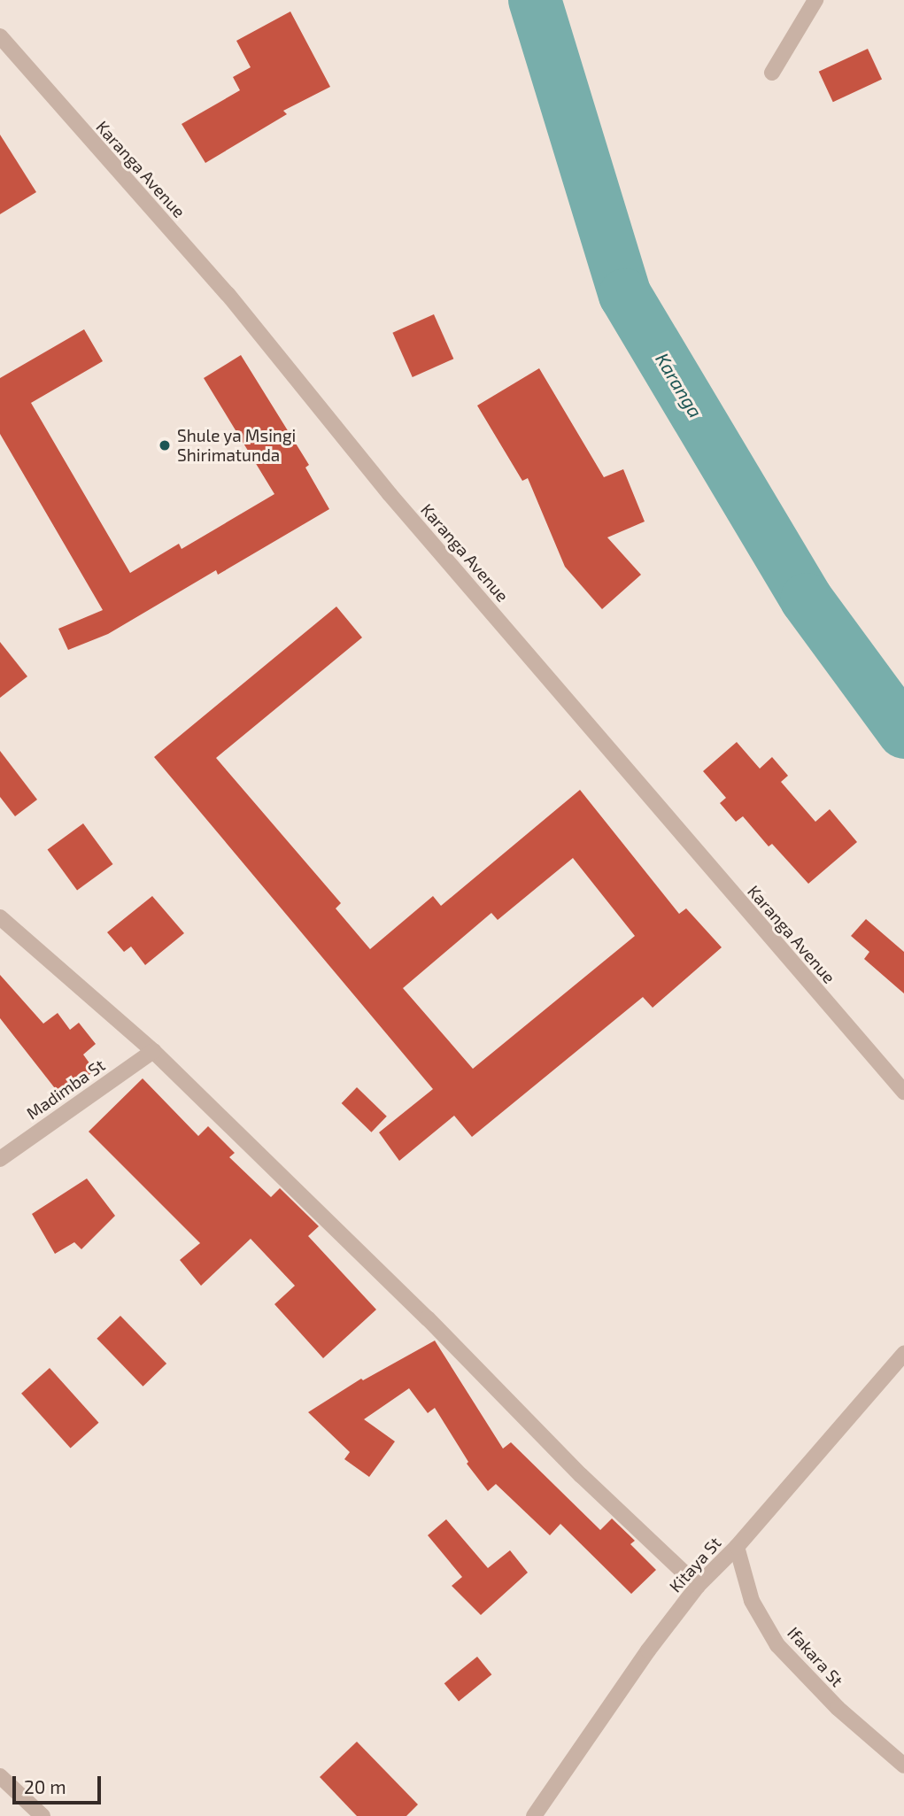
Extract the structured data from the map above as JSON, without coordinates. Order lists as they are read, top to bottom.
{
  "streets": {
    "street": [
      "Karanga Avenue",
      "Madimba St",
      "Kitaya St",
      "Ifakara St"
    ]
  },
  "crossings": [
    ["Kitaya St", "Ifakara St"]
  ],
  "water": ["Karanga"],
  "places": ["Shule ya Msingi Shirimatunda"],
  "scale_bar": "20 m"
}
